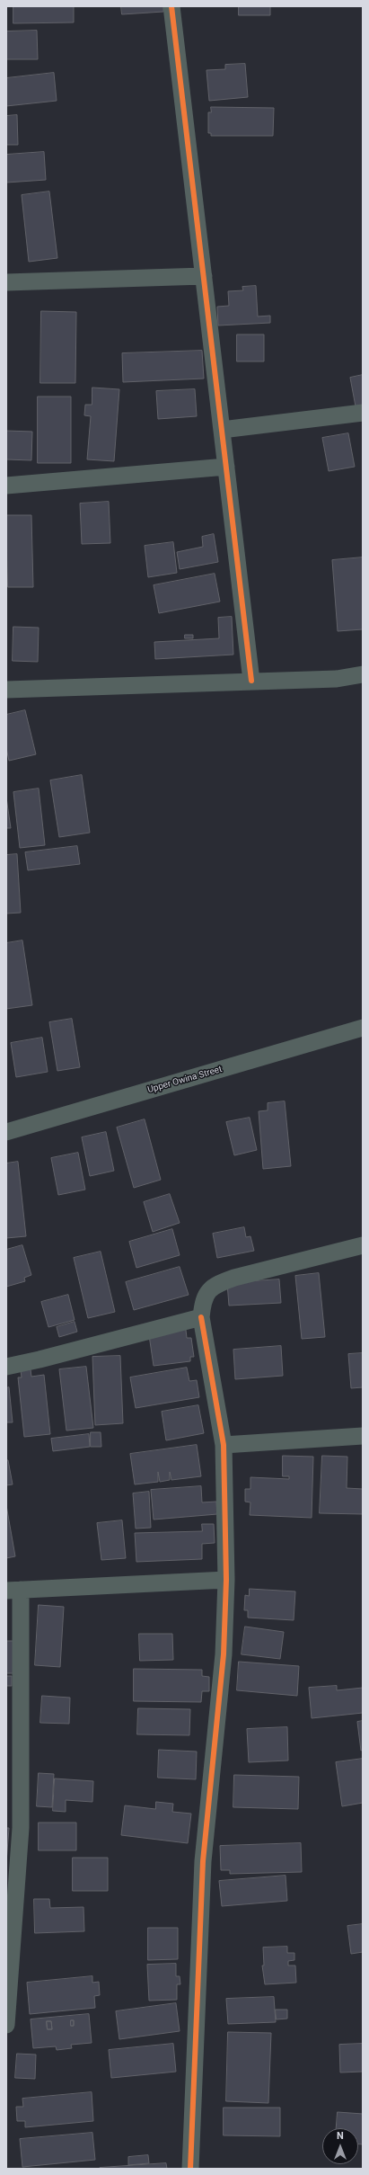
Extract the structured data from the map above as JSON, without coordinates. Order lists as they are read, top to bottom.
{
  "streets": {
    "street": ["Upper Owina Street"]
  },
  "north": "top"
}
